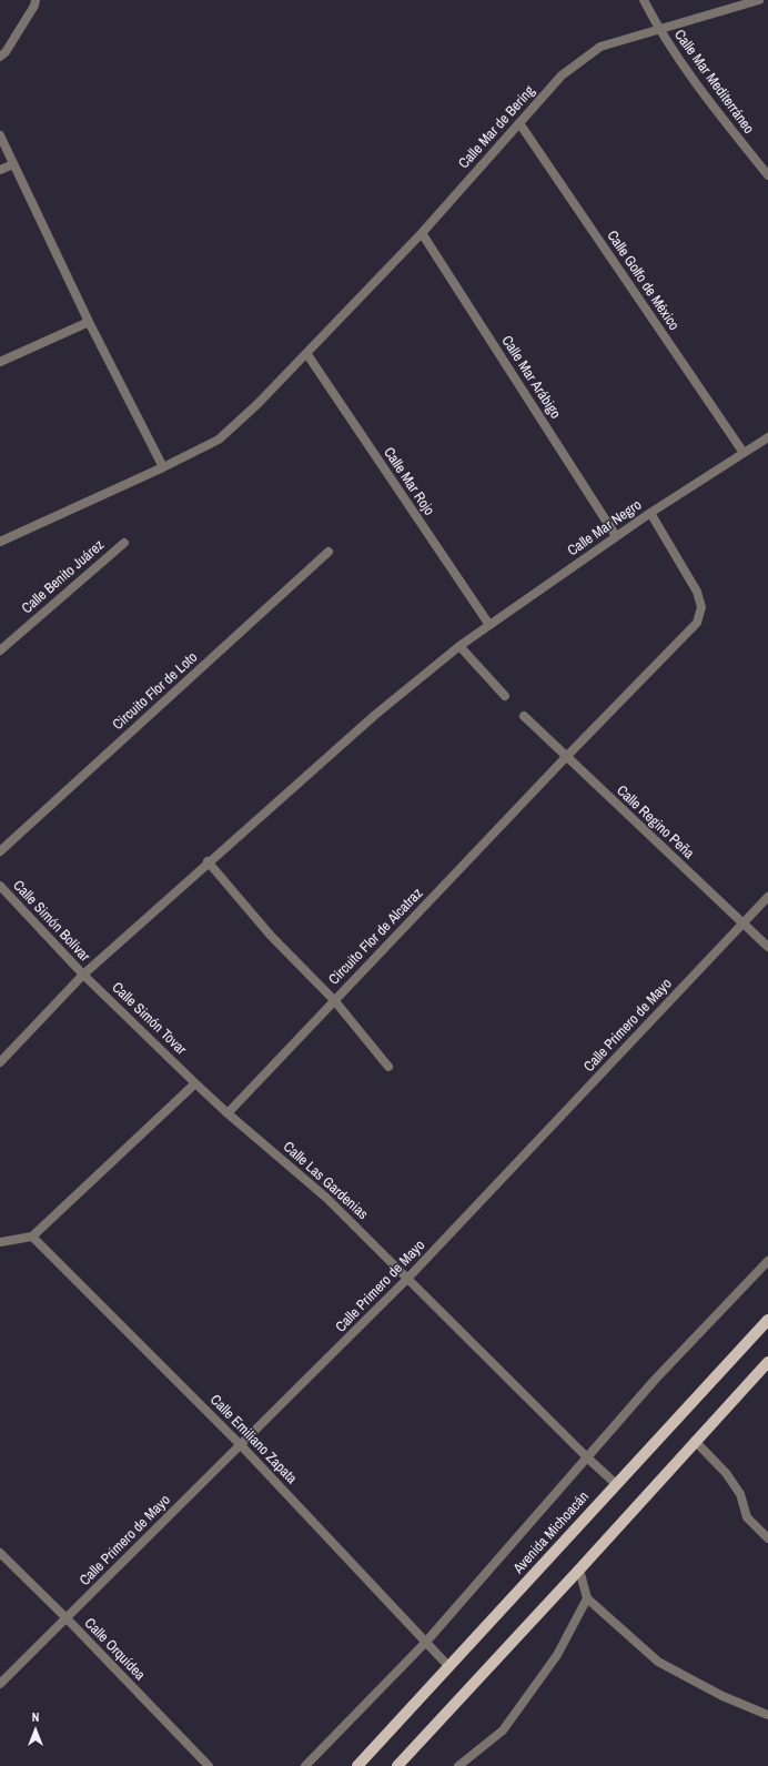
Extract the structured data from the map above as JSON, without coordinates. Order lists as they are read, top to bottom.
{
  "streets": {
    "main road": ["Avenida Michoacán"],
    "street": [
      "Calle Mar Mediterráneo",
      "Calle Mar de Bering",
      "Calle Golfo de México",
      "Calle Mar Arábigo",
      "Calle Mar Rojo",
      "Calle Mar Negro",
      "Calle Benito Juárez",
      "Circuito Flor de Loto",
      "Calle Regino Peña",
      "Calle Simón Bolívar",
      "Circuito Flor de Alcatraz",
      "Calle Simón Tovar",
      "Calle Primero de Mayo",
      "Calle Las Gardenias",
      "Calle Emiliano Zapata",
      "Calle Orquídea"
    ]
  },
  "crossings": [
    ["Calle Mar Mediterráneo", "Calle Mar de Bering"],
    ["Calle Mar de Bering", "Calle Golfo de México"],
    ["Calle Mar de Bering", "Calle Mar Arábigo"],
    ["Calle Mar de Bering", "Calle Mar Rojo"],
    ["Calle Golfo de México", "Calle Mar Negro"],
    ["Calle Mar Arábigo", "Calle Mar Negro"],
    ["Calle Mar Rojo", "Calle Mar Negro"],
    ["Calle Mar Negro", "Circuito Flor de Alcatraz"],
    ["Calle Regino Peña", "Circuito Flor de Alcatraz"],
    ["Calle Regino Peña", "Calle Primero de Mayo"],
    ["Calle Simón Bolívar", "Calle Simón Tovar"],
    ["Calle Simón Tovar", "Calle Las Gardenias"],
    ["Calle Primero de Mayo", "Calle Las Gardenias"],
    ["Calle Primero de Mayo", "Calle Emiliano Zapata"],
    ["Calle Primero de Mayo", "Calle Orquídea"],
    ["Calle Las Gardenias", "Avenida Michoacán"],
    ["Calle Emiliano Zapata", "Avenida Michoacán"]
  ],
  "north": "top"
}
